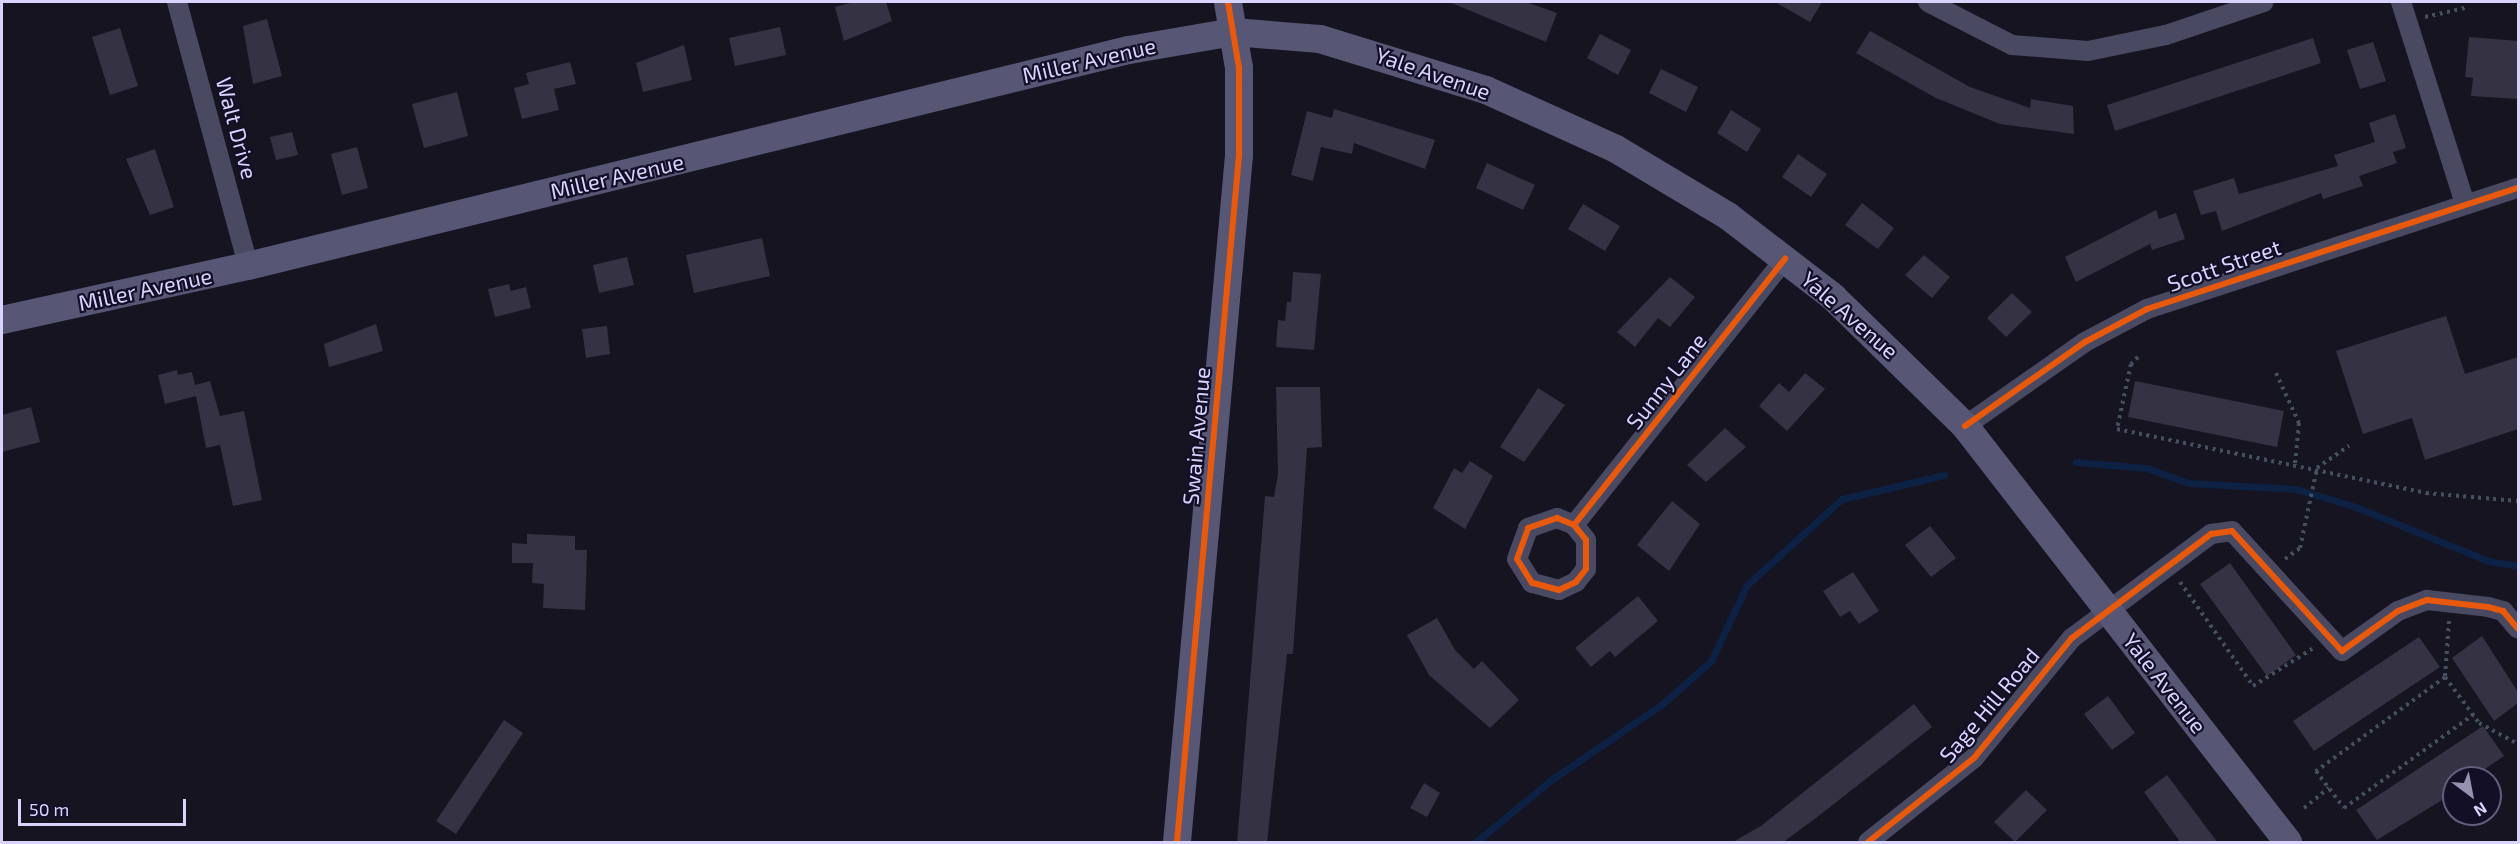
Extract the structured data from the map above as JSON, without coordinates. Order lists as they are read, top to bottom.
{
  "streets": {
    "main road": ["Miller Avenue", "Yale Avenue", "Swain Avenue"],
    "street": [
      "Walt Drive",
      "Scott Street",
      "Sunny Lane",
      "Sage Hill Road"
    ]
  },
  "crossings": [
    ["Miller Avenue", "Yale Avenue"],
    ["Miller Avenue", "Walt Drive"],
    ["Miller Avenue", "Swain Avenue"],
    ["Yale Avenue", "Scott Street"],
    ["Yale Avenue", "Sunny Lane"],
    ["Yale Avenue", "Swain Avenue"],
    ["Yale Avenue", "Sage Hill Road"]
  ],
  "scale_bar": "50 m",
  "north": "bottom right"
}
